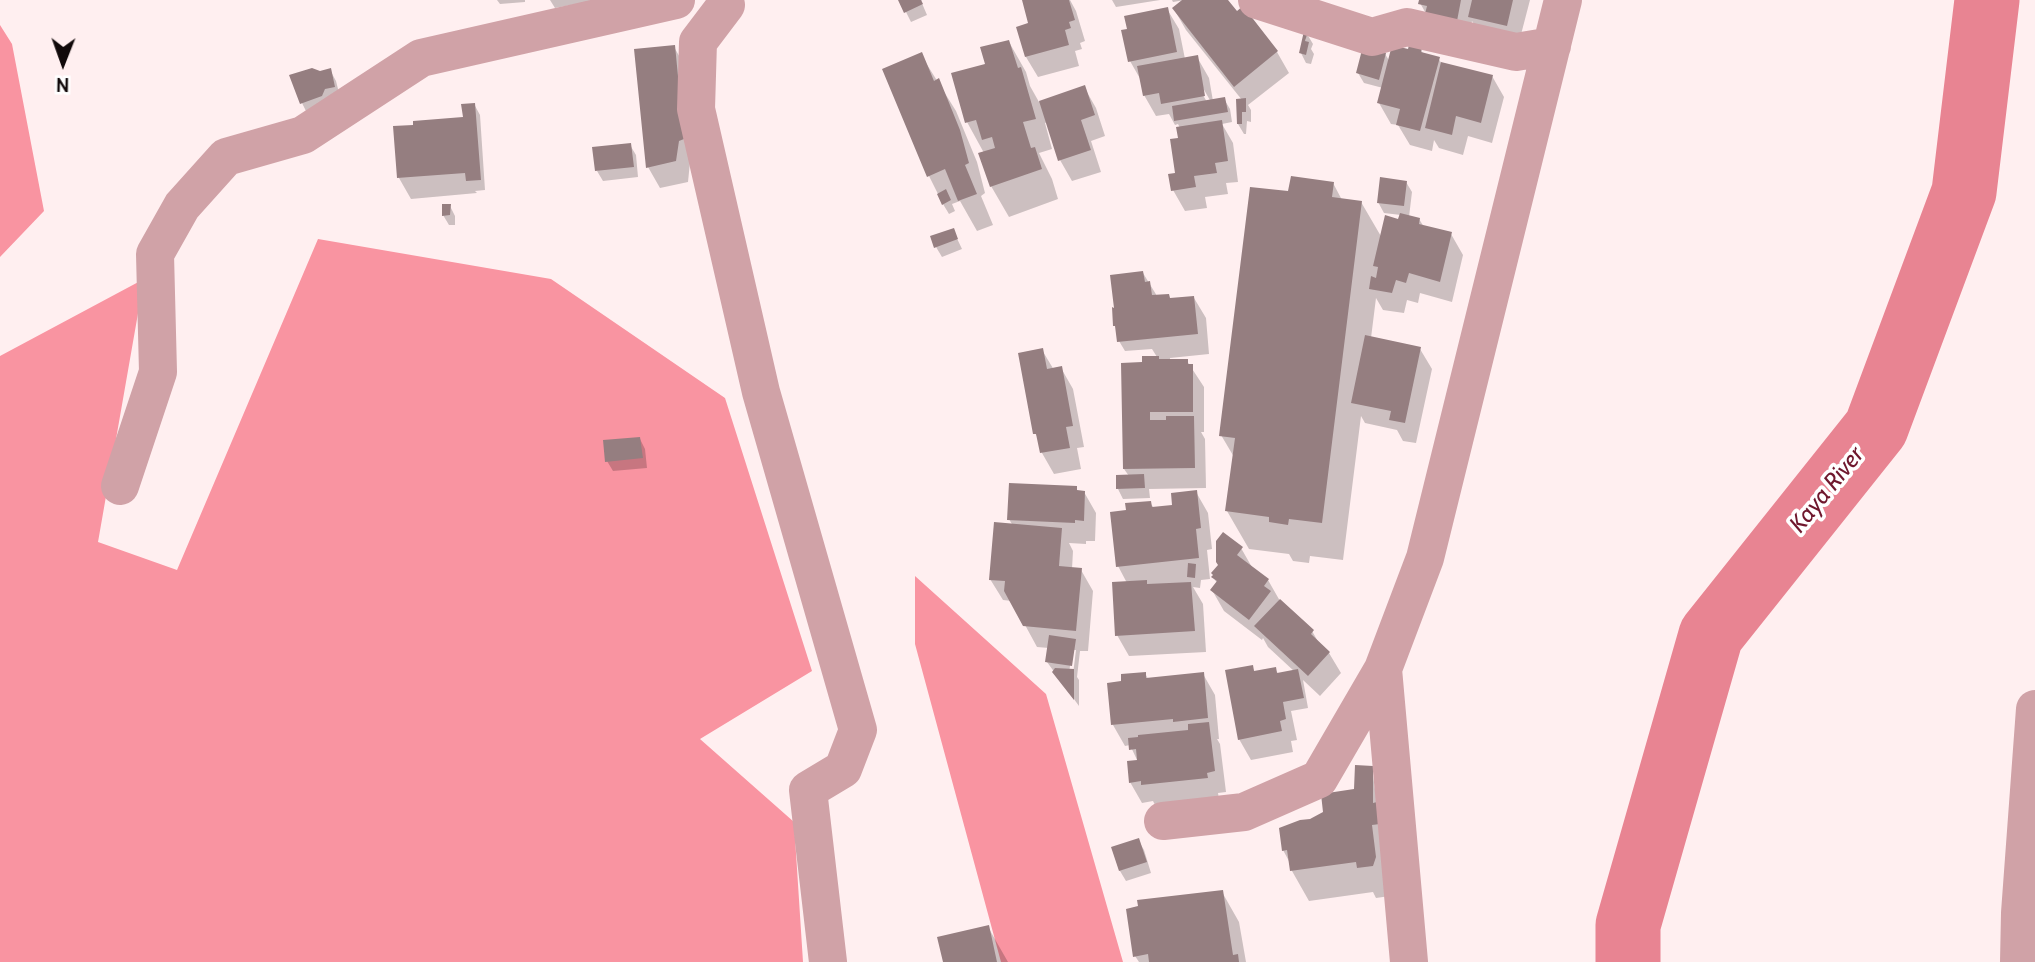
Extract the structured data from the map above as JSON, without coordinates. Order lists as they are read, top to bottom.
{
  "water": ["Kaya River"],
  "north": "bottom"
}
